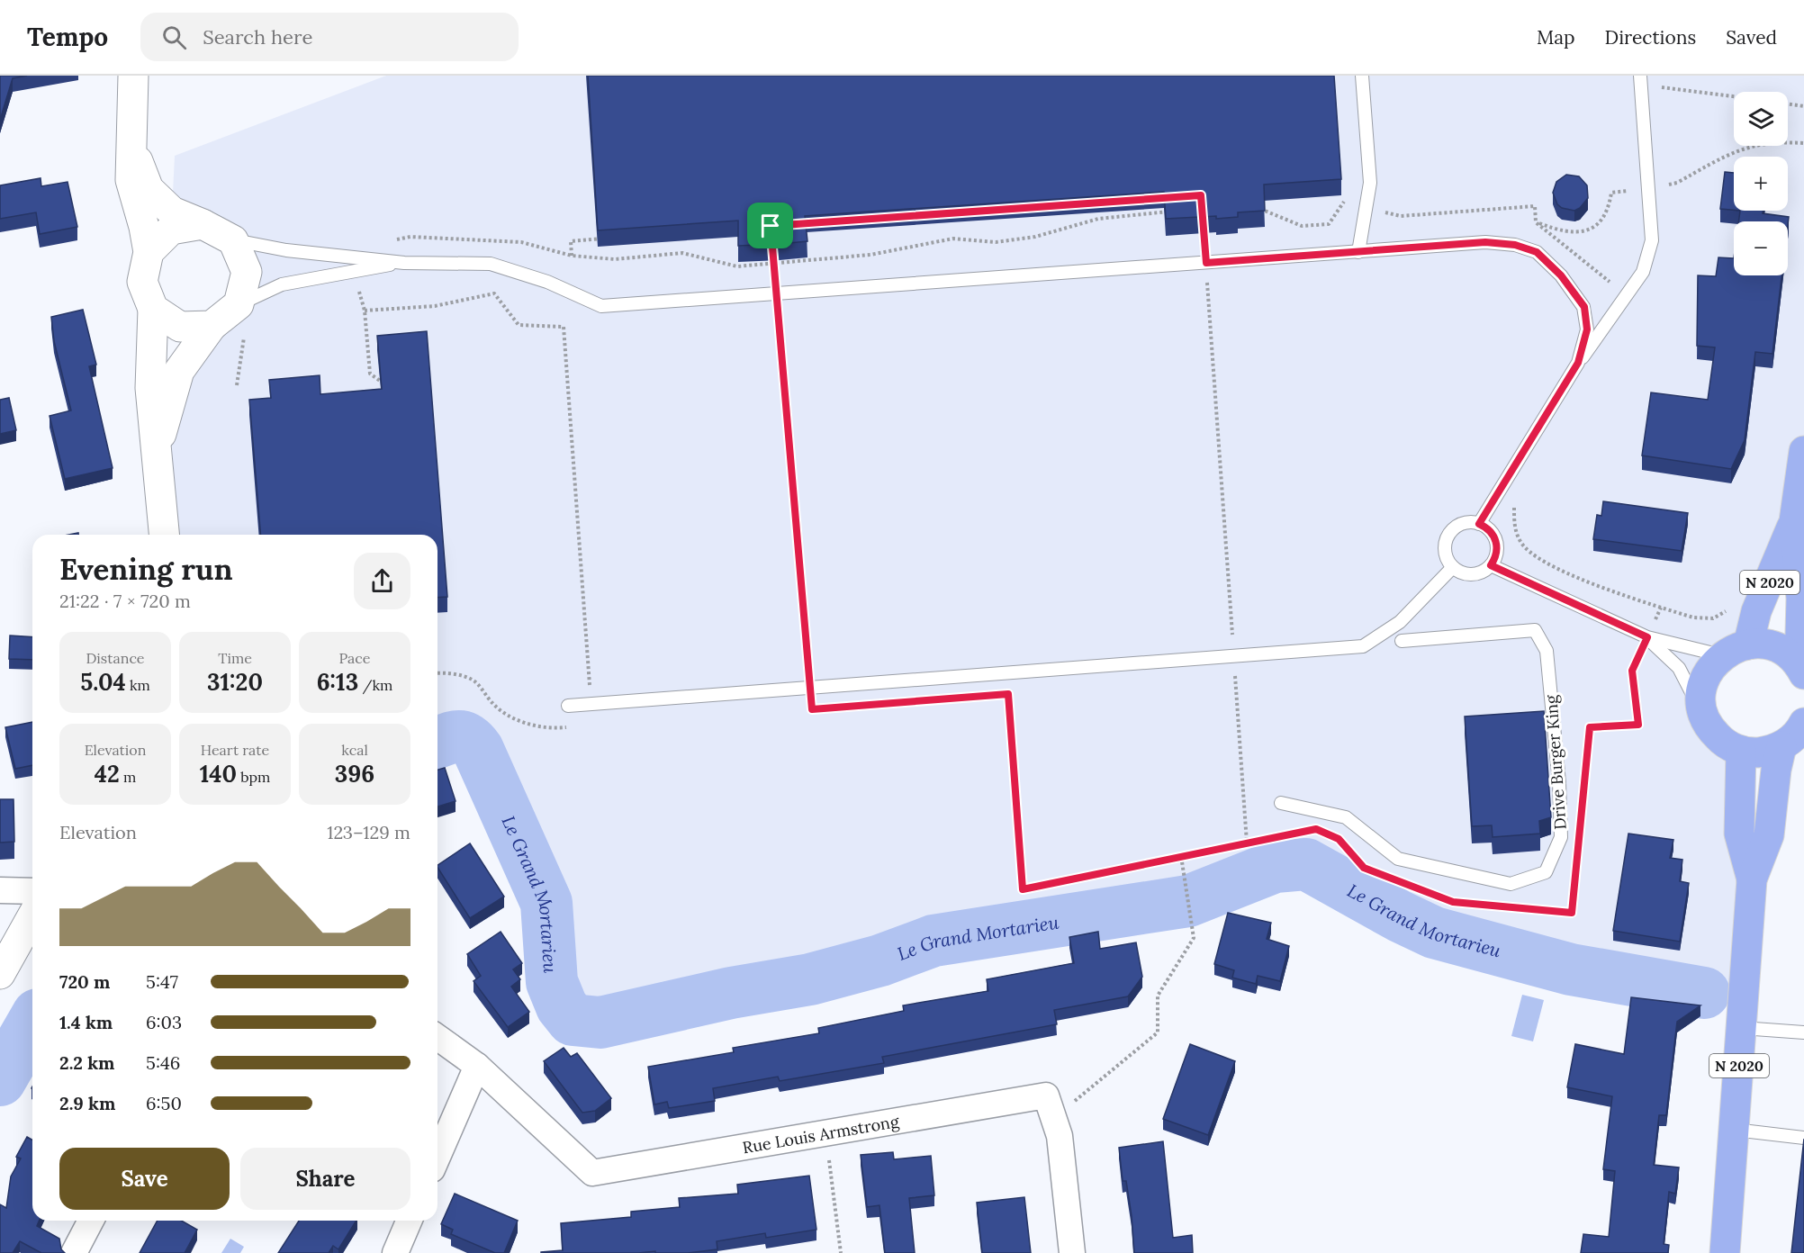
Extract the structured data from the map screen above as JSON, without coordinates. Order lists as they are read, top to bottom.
{
  "streets": {
    "main road": ["N 2020"],
    "street": ["Rue Louis Armstrong"],
    "lane": ["Drive Burger King"]
  },
  "water": ["Le Grand Mortarieu"],
  "page": {
    "header": "Tempo",
    "search": "Search here",
    "nav": ["Map", "Directions", "Saved"],
    "map_buttons": ["+", "−"],
    "heading": ["Evening run", "21:22 · 7 × 720 m"],
    "stats": [
      ["Distance", "5.04 km"],
      ["Time", "31:20"],
      ["Pace", "6:13 /km"],
      ["Elevation", "42 m"],
      ["Heart rate", "140 bpm"],
      ["kcal", "396"]
    ],
    "chart": ["Elevation", "123–129 m"],
    "list": [
      {
        "name": "720 m",
        "note": "5:47"
      },
      {
        "name": "1.4 km",
        "note": "6:03"
      },
      {
        "name": "2.2 km",
        "note": "5:46"
      },
      {
        "name": "2.9 km",
        "note": "6:50"
      }
    ],
    "buttons": ["Save", "Share"]
  }
}
